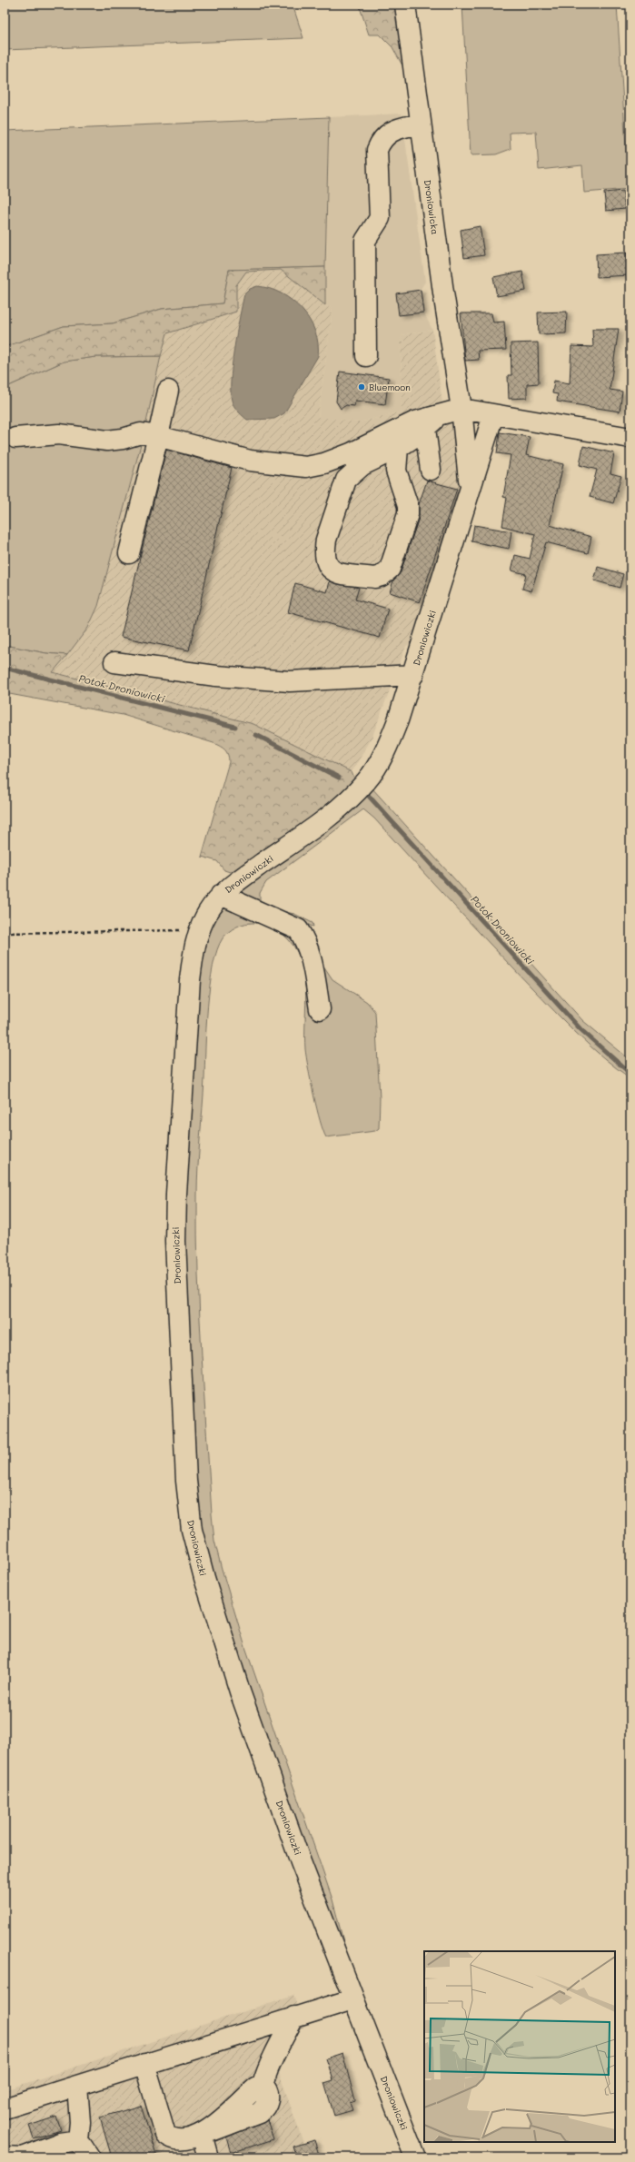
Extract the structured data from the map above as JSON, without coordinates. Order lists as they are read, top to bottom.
{
  "streets": {
    "street": ["Droniowicka", "Droniowiczki"]
  },
  "crossings": [
    ["Droniowicka", "Droniowiczki"]
  ],
  "water": ["Potok Droniowicki"],
  "places": ["Bluemoon"]
}
